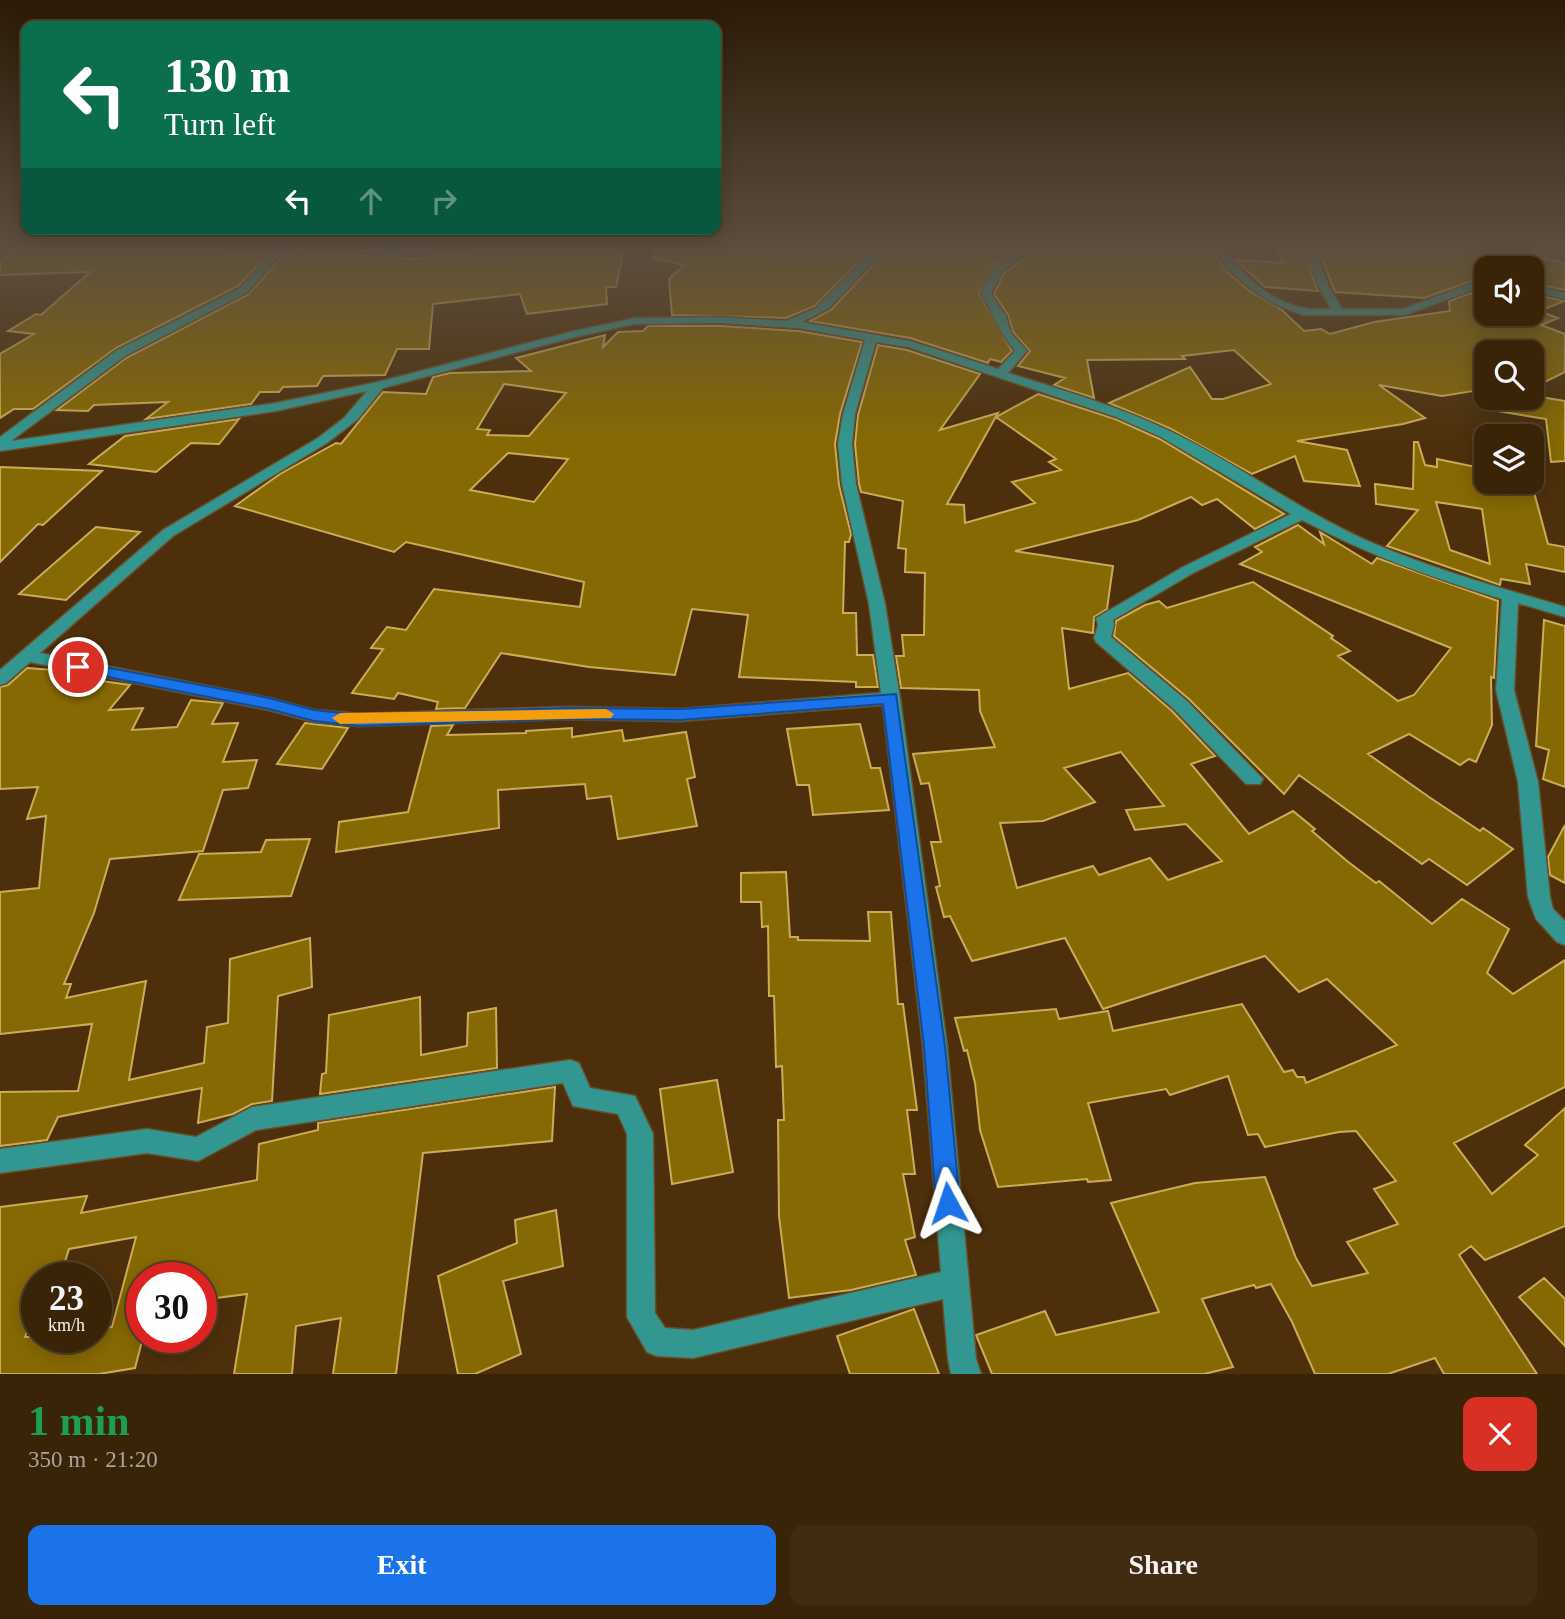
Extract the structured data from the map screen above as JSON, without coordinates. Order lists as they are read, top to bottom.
{
  "page": {
    "turn": ["130 m", "Turn left"],
    "speed": "23 km/h",
    "limit": "30",
    "heading": ["1 min", "350 m · 21:20"],
    "buttons": ["Exit", "Share"]
  }
}
